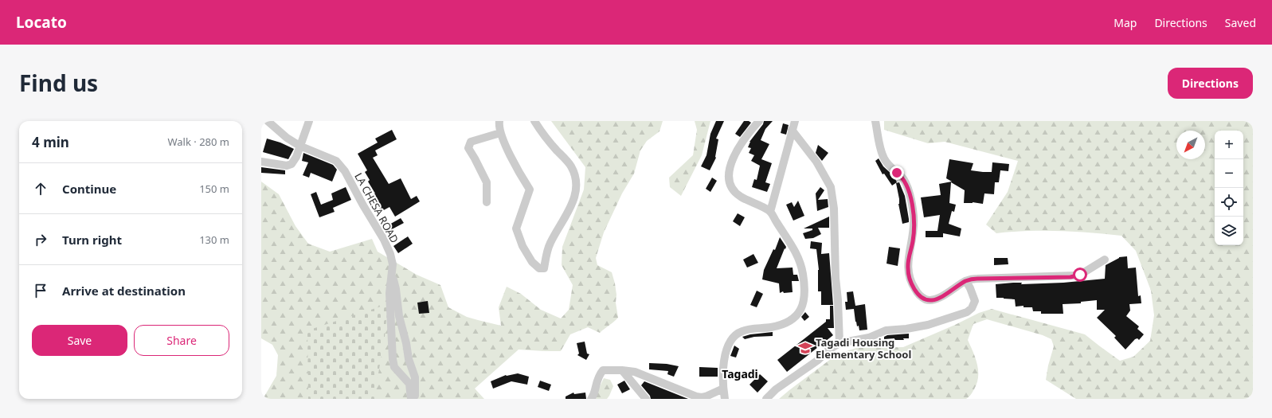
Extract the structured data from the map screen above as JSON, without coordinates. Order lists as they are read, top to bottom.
{
  "streets": {
    "street": ["LA CHESA ROAD"]
  },
  "districts": ["Tagadi"],
  "places": {
    "school or university": ["Tagadi Housing Elementary School"]
  },
  "north": "bottom left",
  "page": {
    "header": "Locato",
    "nav": ["Map", "Directions", "Saved"],
    "title": "Find us",
    "buttons": [
      "Directions",
      ["Save", "Share"]
    ],
    "heading": ["4 min", "Walk · 280 m"],
    "map_buttons": ["+", "−"],
    "list": [
      ["Continue", "150 m"],
      ["Turn right", "130 m"],
      "Arrive at destination"
    ]
  }
}
